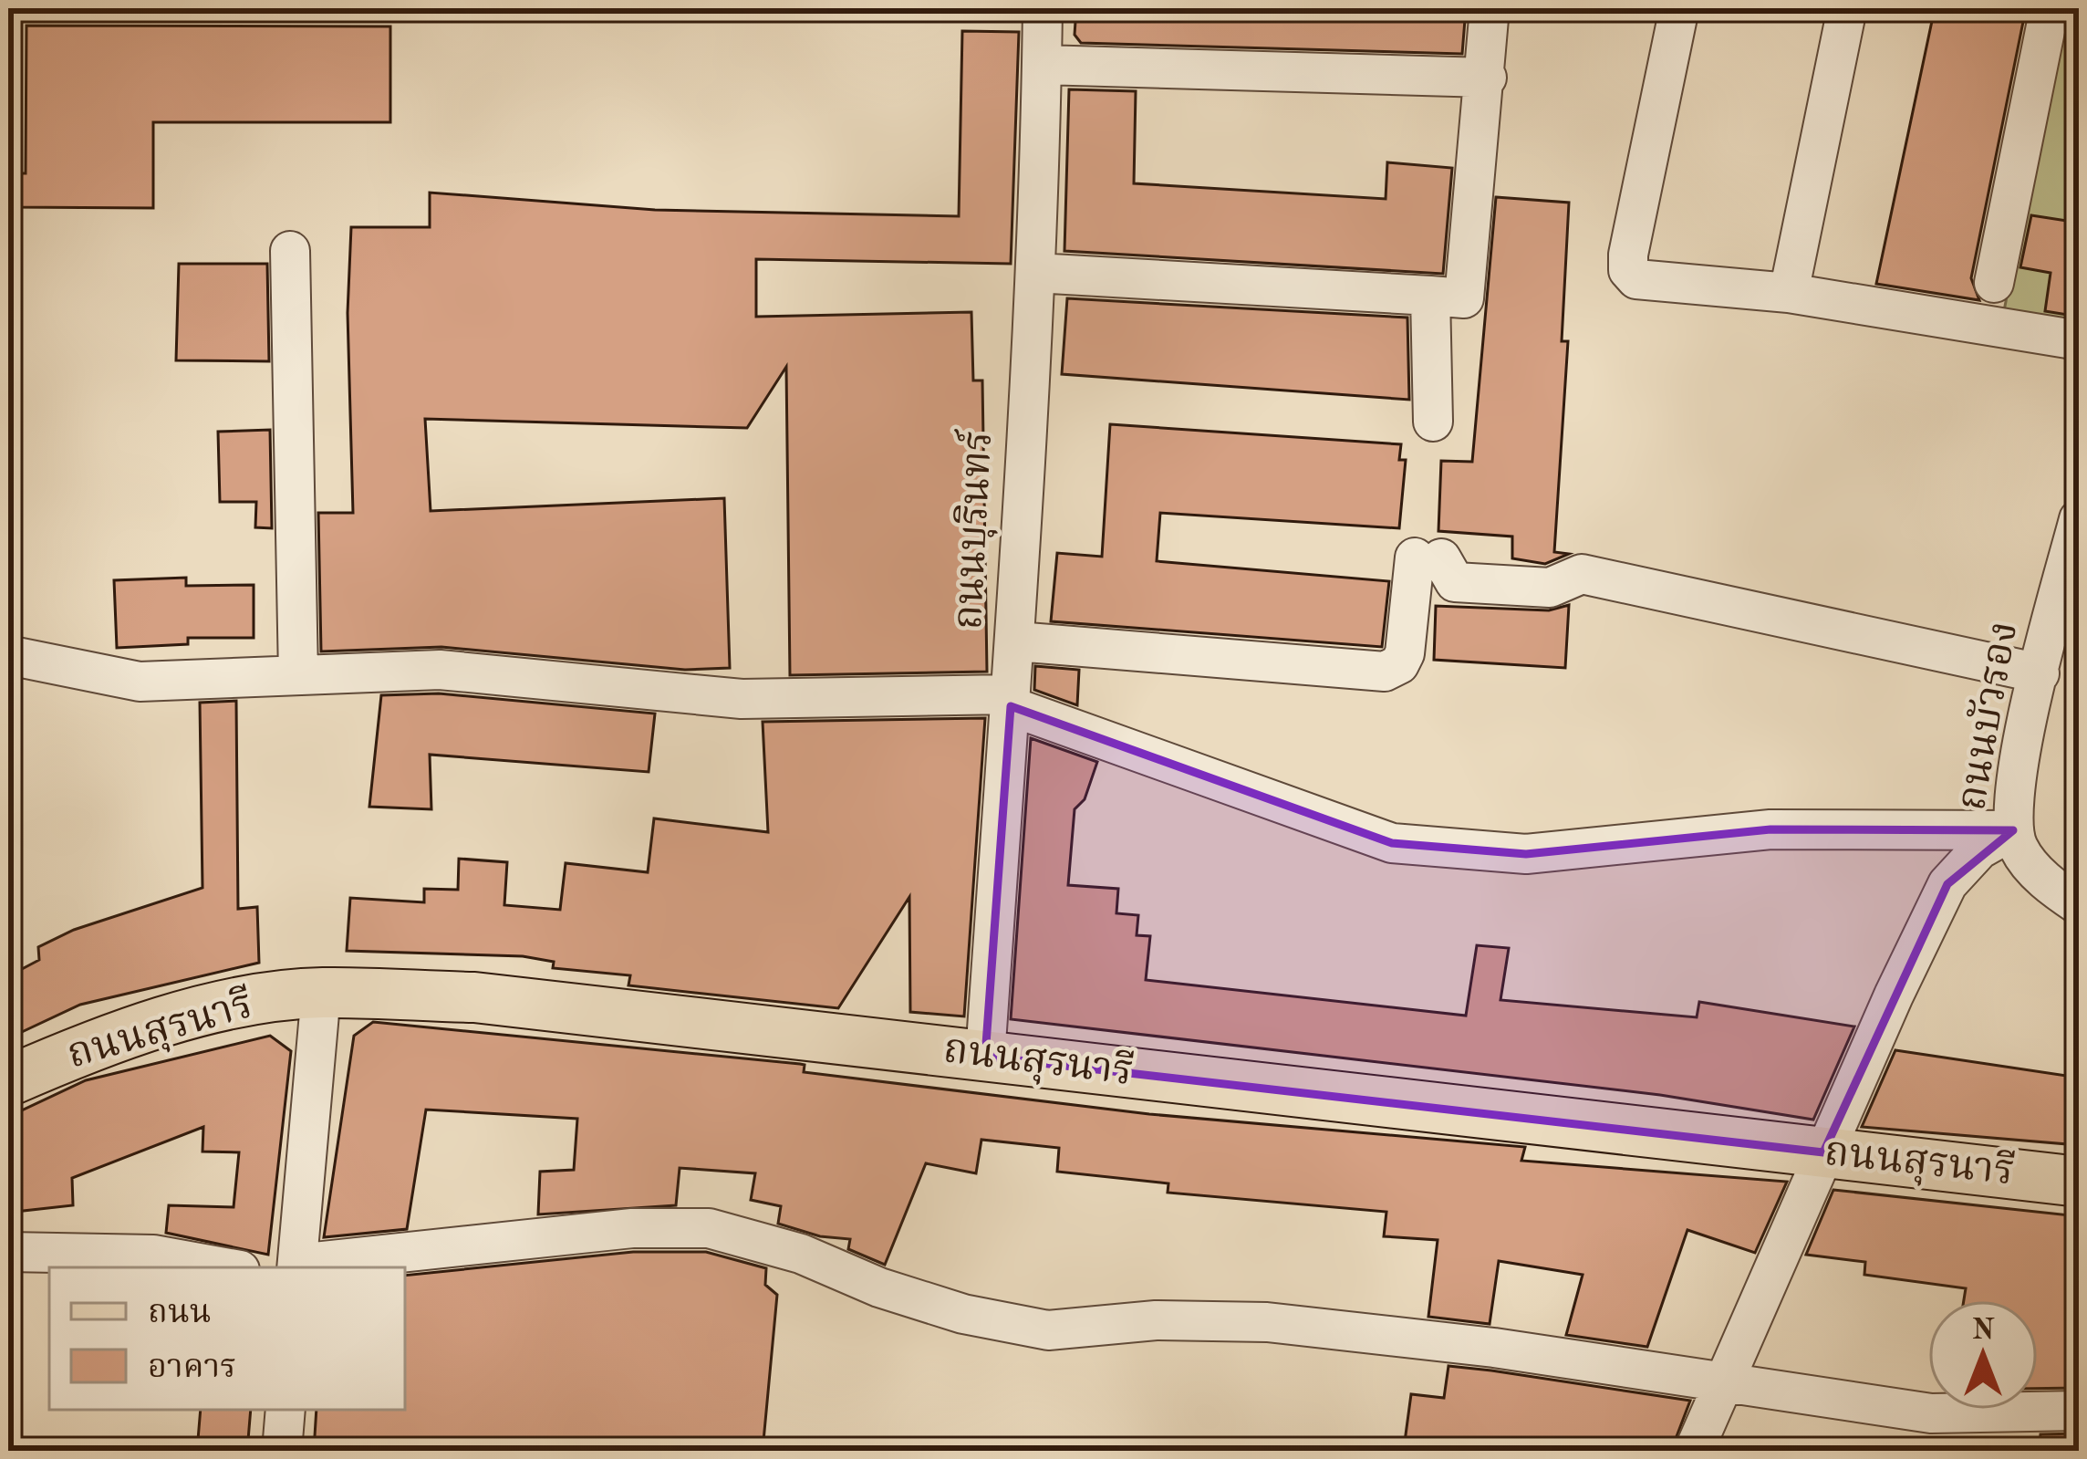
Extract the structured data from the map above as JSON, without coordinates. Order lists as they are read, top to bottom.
{
  "streets": {
    "main road": ["ถนนสุรนารี"],
    "street": ["ถนนบุรินทร์", "ถนนบัวรอง"]
  },
  "crossings": [
    ["ถนนบุรินทร์", "ถนนสุรนารี"]
  ],
  "legend": ["ถนน", "อาคาร"],
  "north": "top"
}
